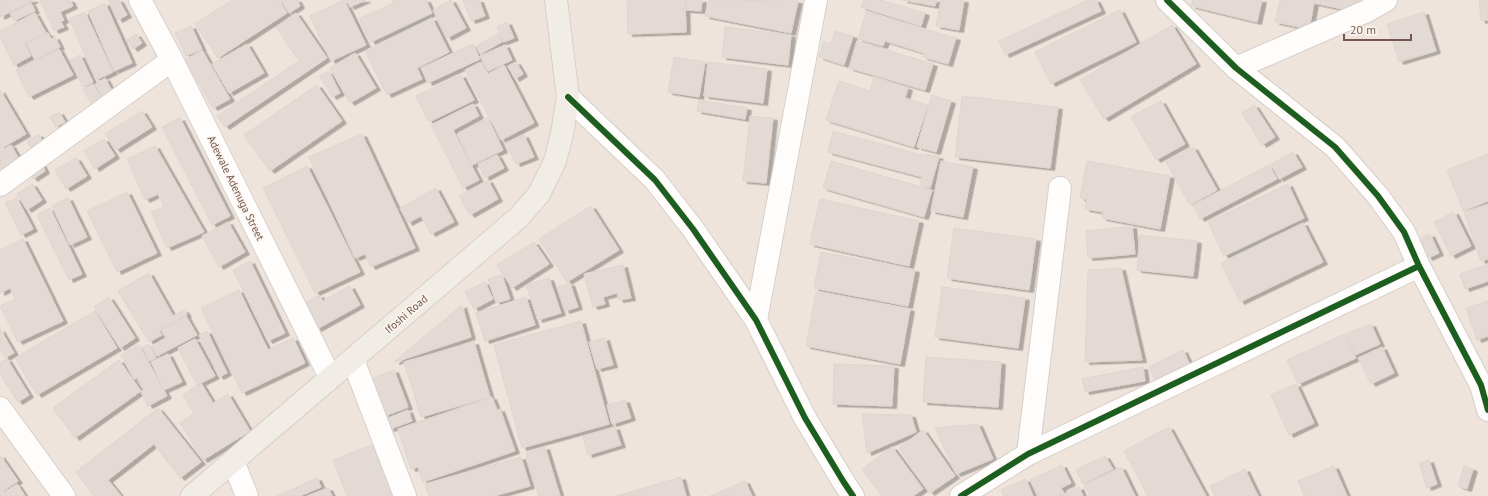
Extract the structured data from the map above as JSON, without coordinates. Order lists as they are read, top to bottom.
{
  "streets": {
    "main road": ["Ifoshi Road"],
    "street": ["Adewale Adenuga Street"]
  },
  "crossings": [
    ["Adewale Adenuga Street", "Ifoshi Road"]
  ],
  "scale_bar": "20 m"
}
